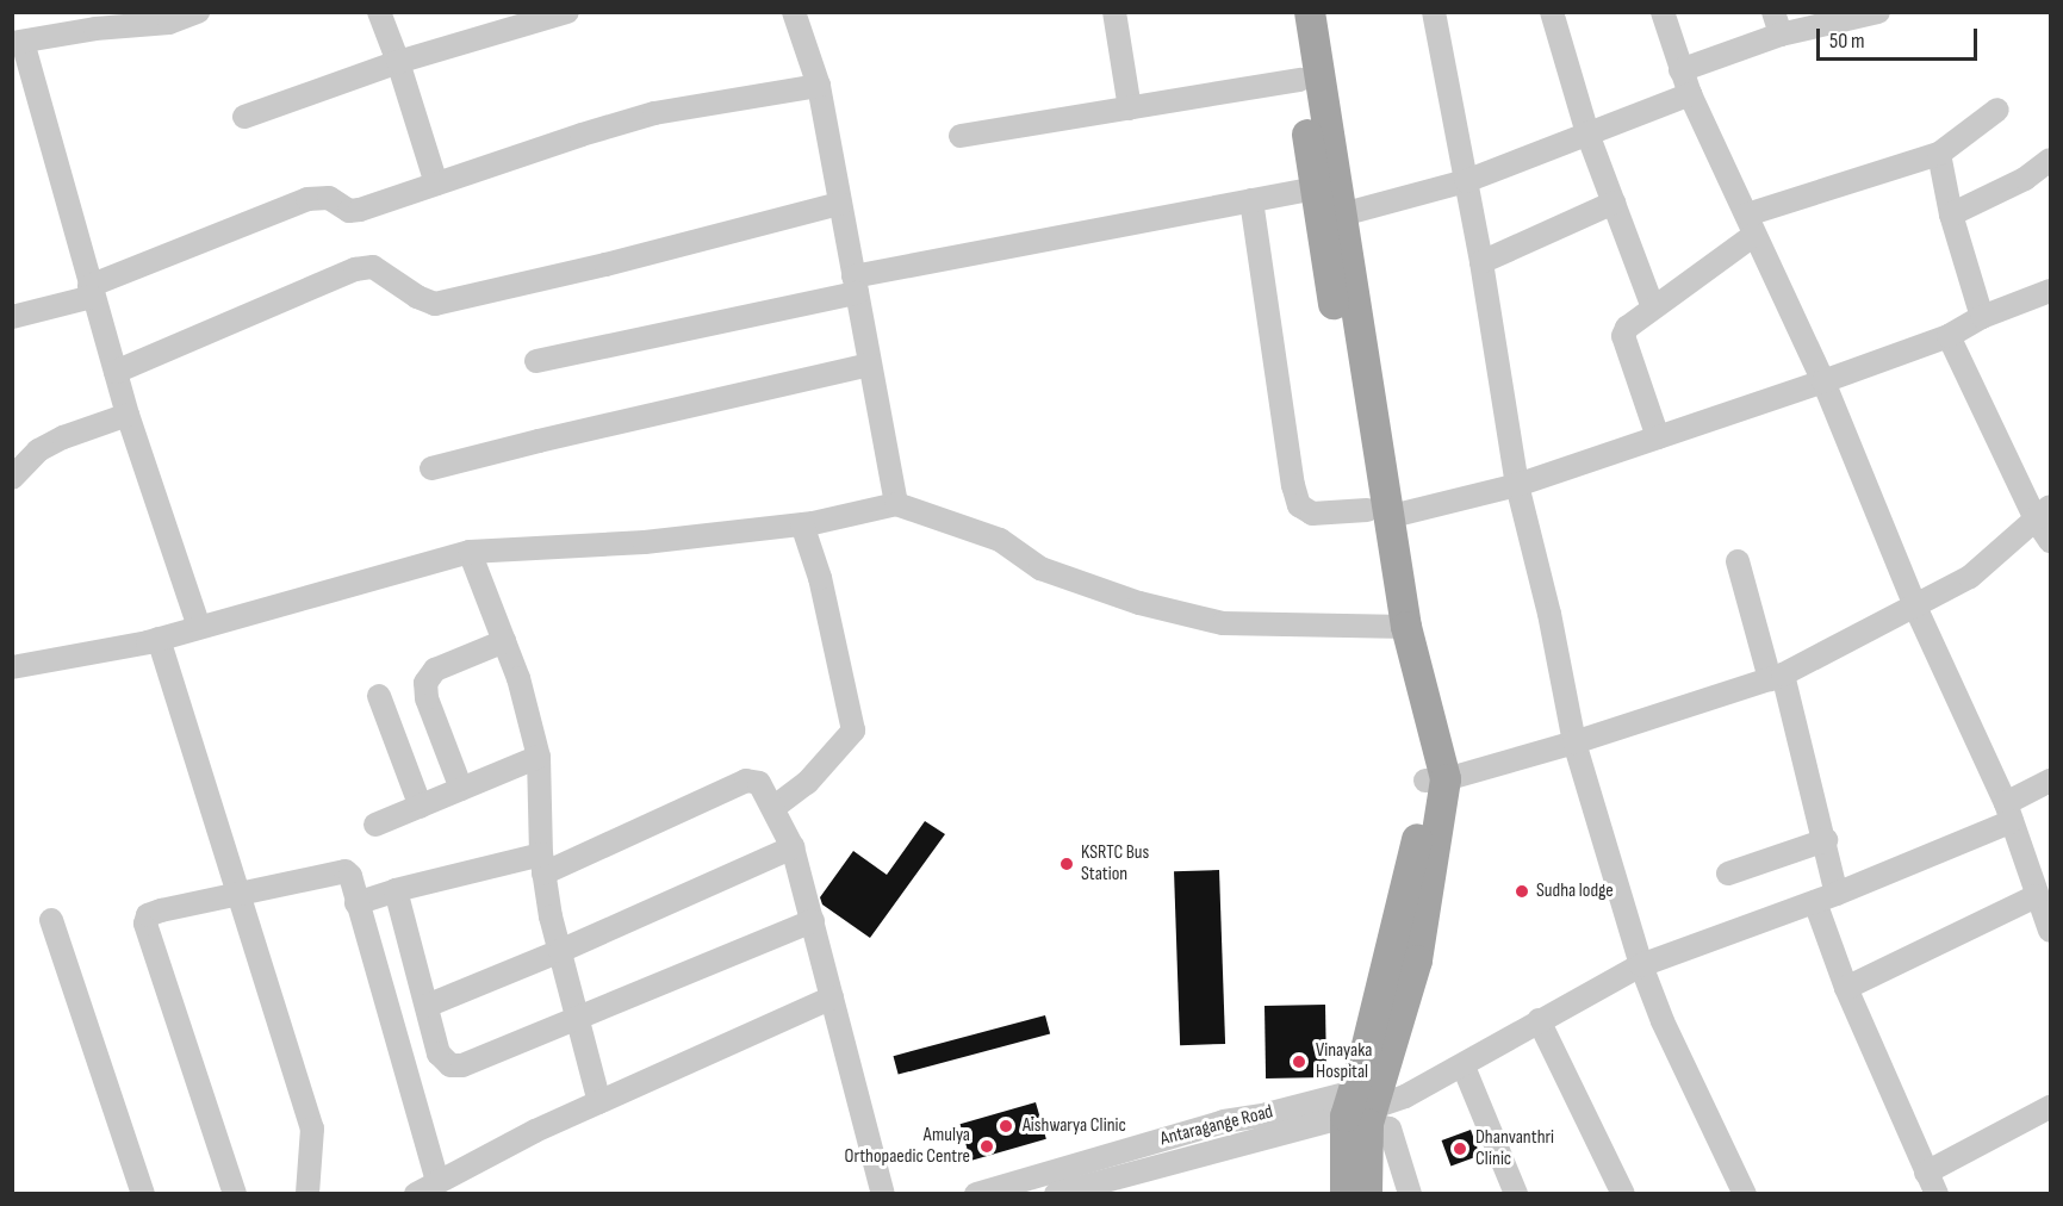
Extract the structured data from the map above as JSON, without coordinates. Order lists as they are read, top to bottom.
{
  "streets": {
    "street": ["Antaragange Road"]
  },
  "places": [
    "KSRTC Bus Station",
    "Sudha lodge",
    "Vinayaka Hospital",
    "Aishwarya Clinic",
    "Amulya Orthopaedic Centre",
    "Dhanvanthri Clinic"
  ],
  "scale_bar": "50 m"
}
